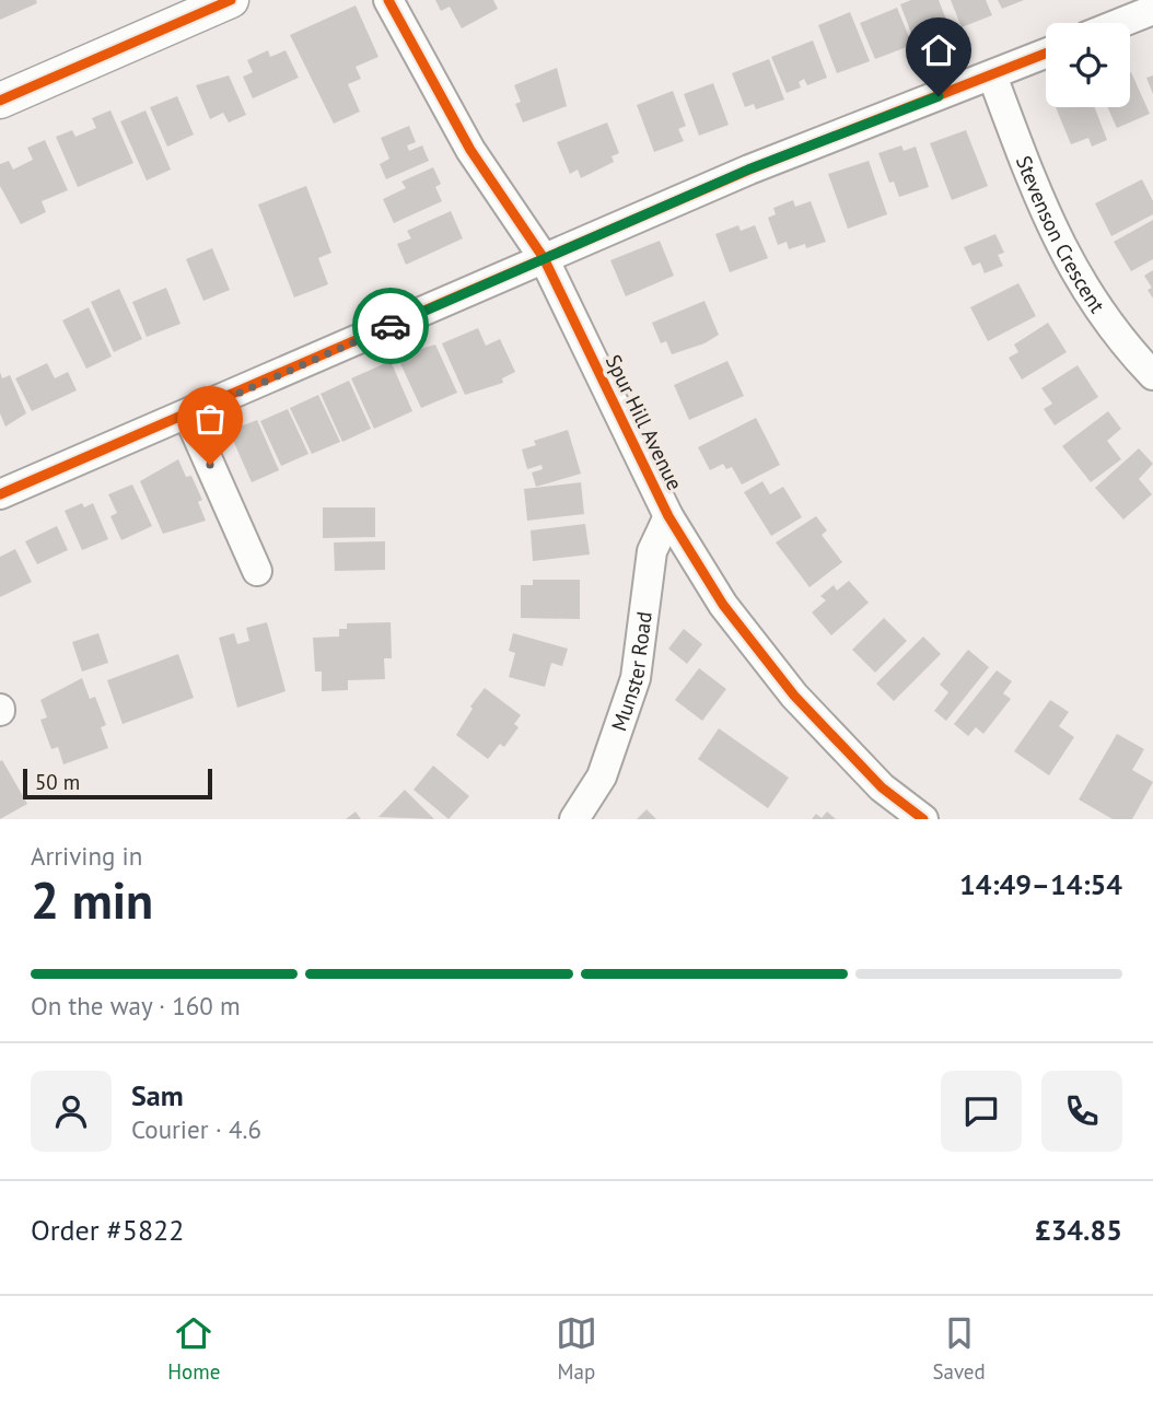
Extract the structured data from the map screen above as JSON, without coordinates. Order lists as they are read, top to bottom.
{
  "streets": {
    "street": ["Stevenson Crescent", "Spur Hill Avenue", "Munster Road"]
  },
  "crossings": [
    ["Spur Hill Avenue", "Munster Road"]
  ],
  "scale_bar": "50 m",
  "page": {
    "scale": "50 m",
    "heading": ["2 min", "Arriving in", "14:49–14:54"],
    "panel": [
      "Sam",
      "Courier · 4.6",
      "Order #5822",
      "£34.85"
    ],
    "bar": "On the way · 160 m",
    "tabs": ["Home", "Map", "Saved"]
  }
}
